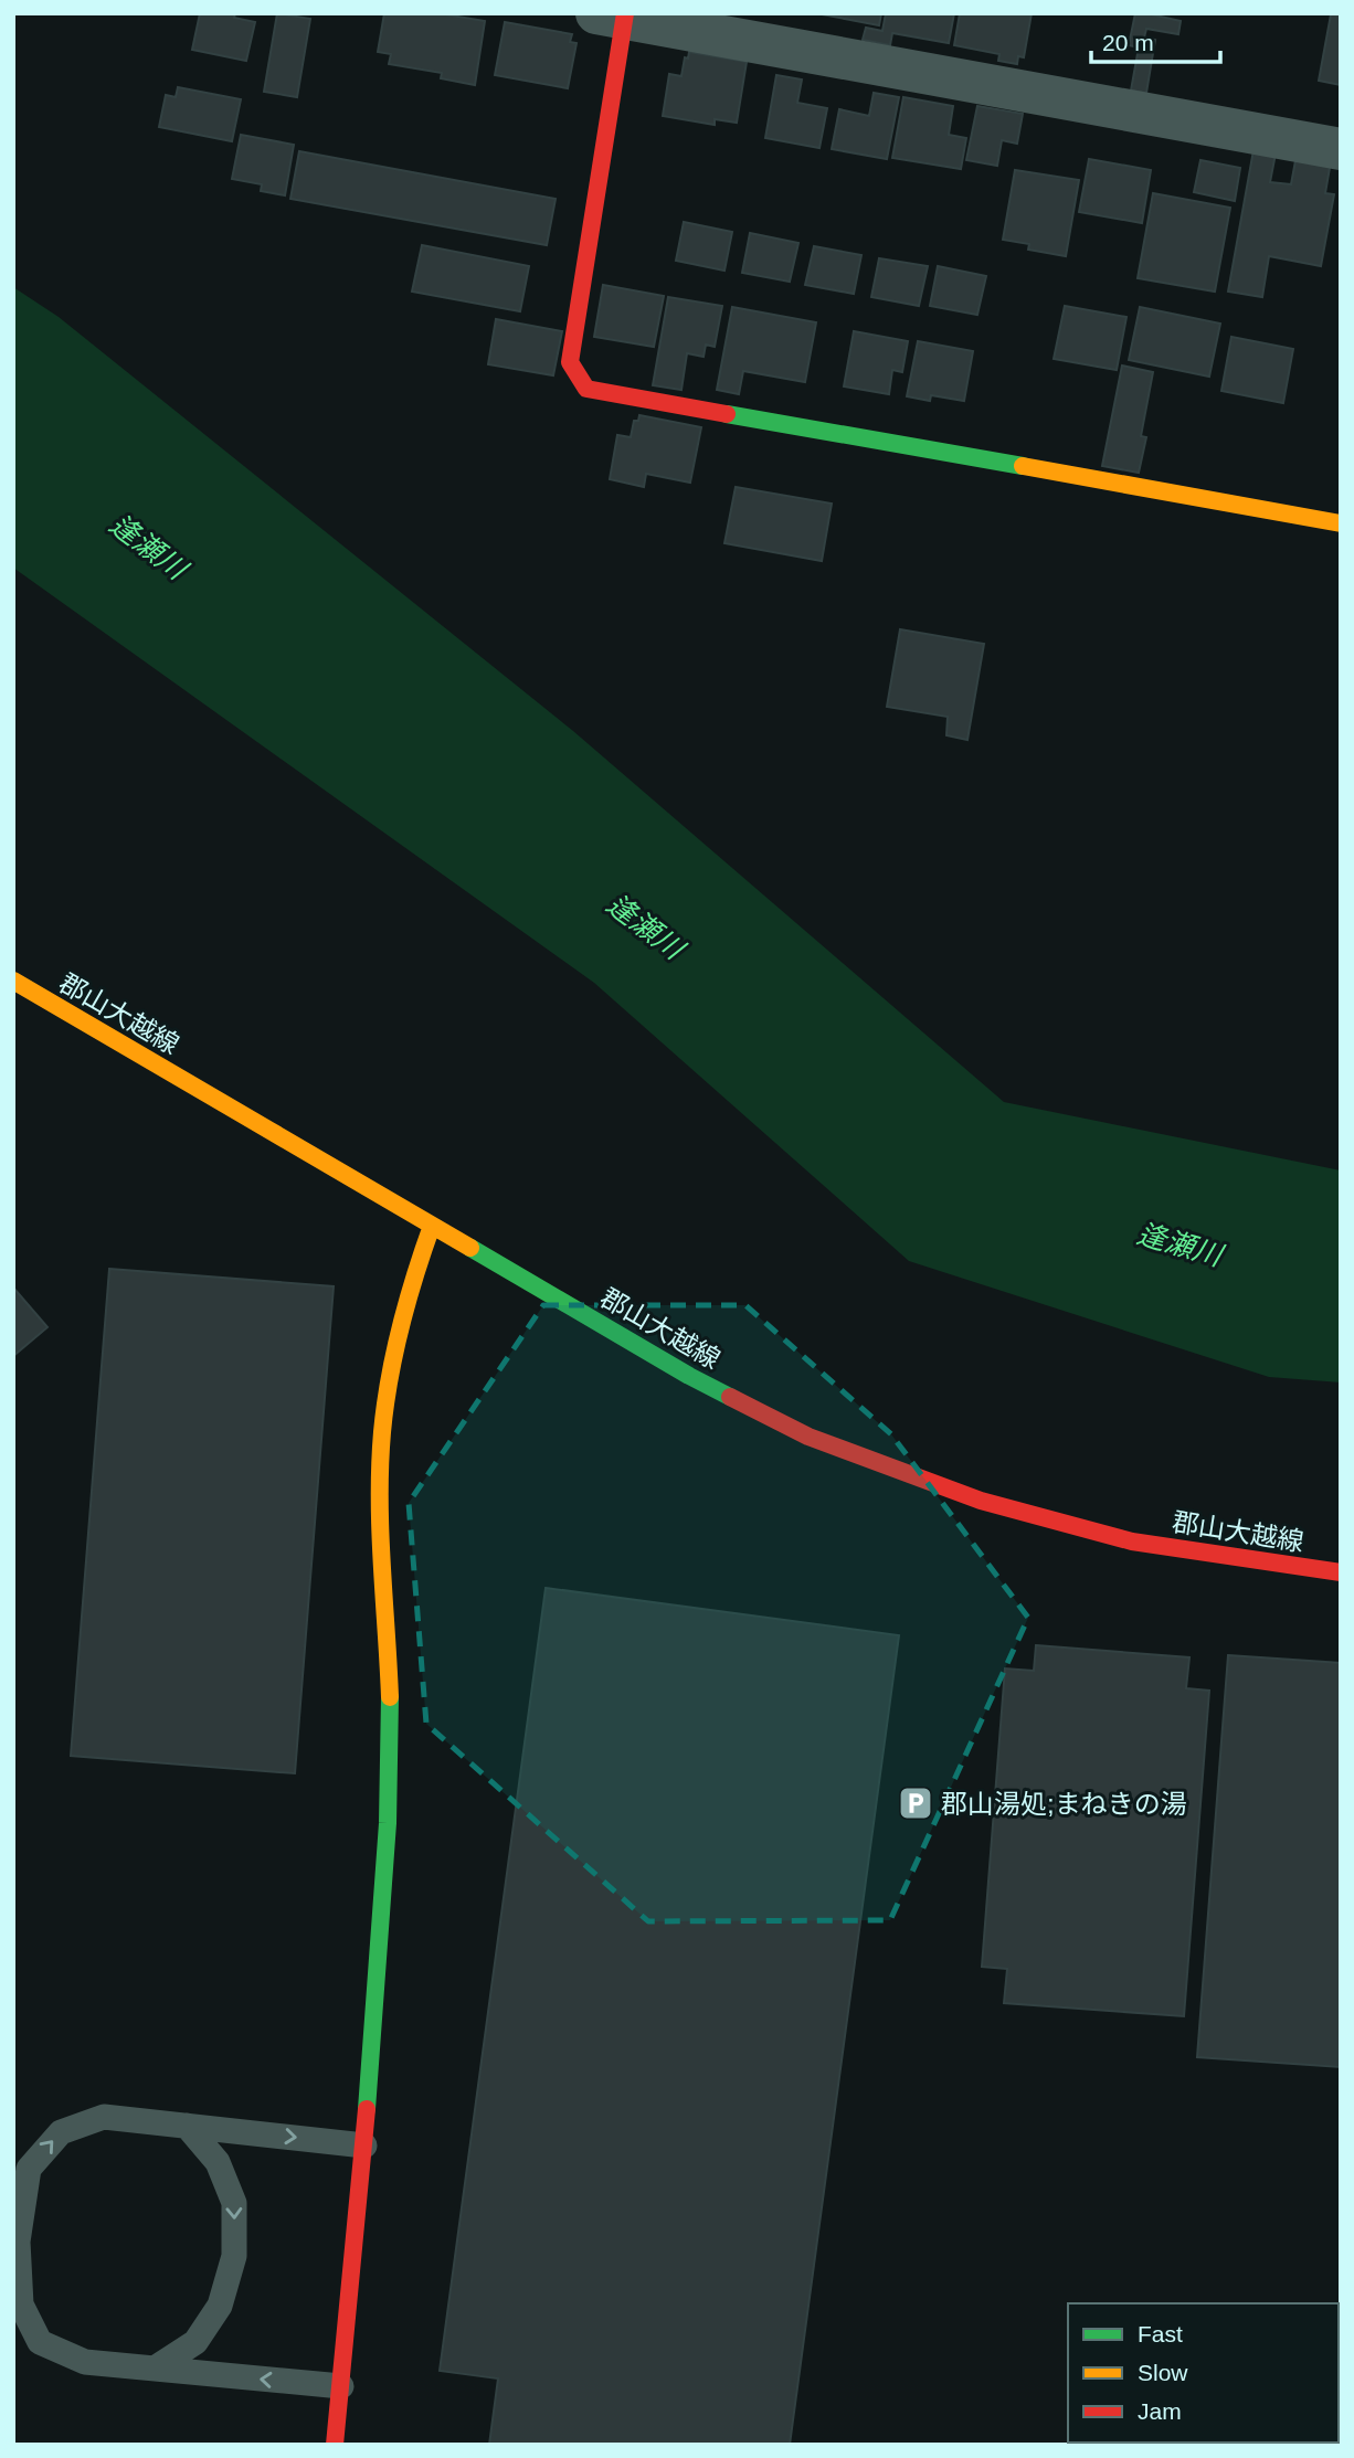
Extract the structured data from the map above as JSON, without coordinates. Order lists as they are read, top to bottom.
{
  "streets": {
    "street": ["郡山大越線"]
  },
  "water": ["逢瀬川"],
  "places": {
    "parking": ["郡山湯処;まねきの湯"]
  },
  "legend": ["Fast", "Slow", "Jam"],
  "scale_bar": "20 m"
}
